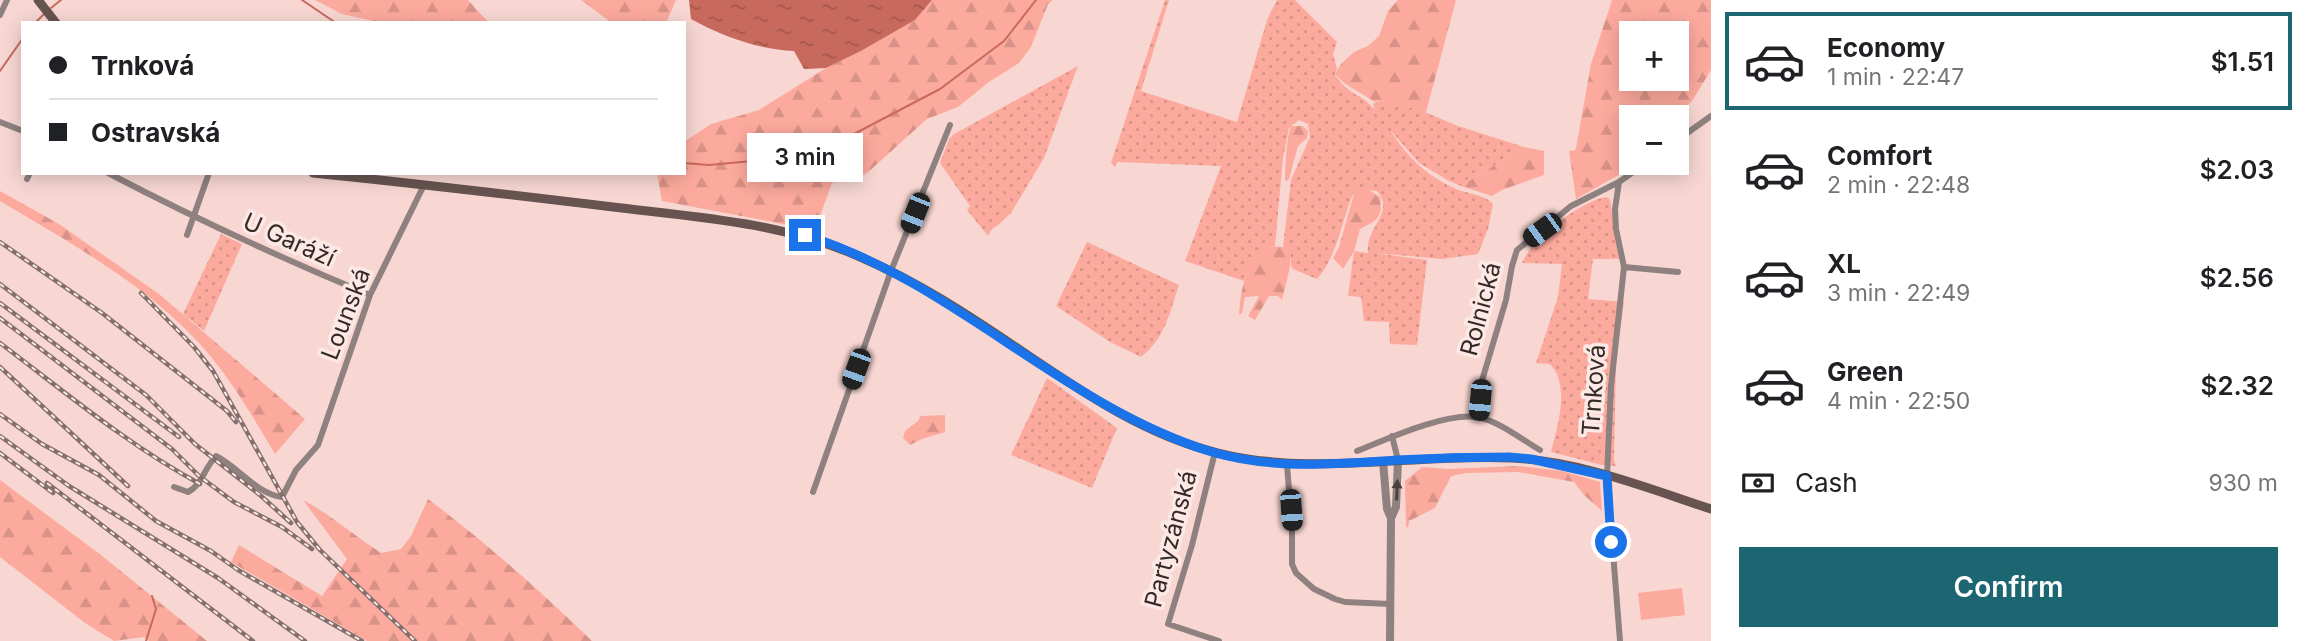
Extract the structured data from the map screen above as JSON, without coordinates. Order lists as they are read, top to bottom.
{
  "streets": {
    "street": [
      "U Garáží",
      "Rolnická",
      "Lounská",
      "Trnková",
      "Partyzánská"
    ]
  },
  "crossings": [
    ["U Garáží", "Lounská"]
  ],
  "page": {
    "list": [
      {
        "name": "Economy",
        "note": "1 min · 22:47",
        "value": "$1.51"
      },
      {
        "name": "Comfort",
        "note": "2 min · 22:48",
        "value": "$2.03"
      },
      {
        "name": "XL",
        "note": "3 min · 22:49",
        "value": "$2.56"
      },
      {
        "name": "Green",
        "note": "4 min · 22:50",
        "value": "$2.32"
      }
    ],
    "map_buttons": ["+", "−"],
    "banner": ["Trnková", "Ostravská"],
    "bubble": "3 min",
    "pay": ["Cash", "930 m"],
    "buttons": "Confirm"
  }
}
